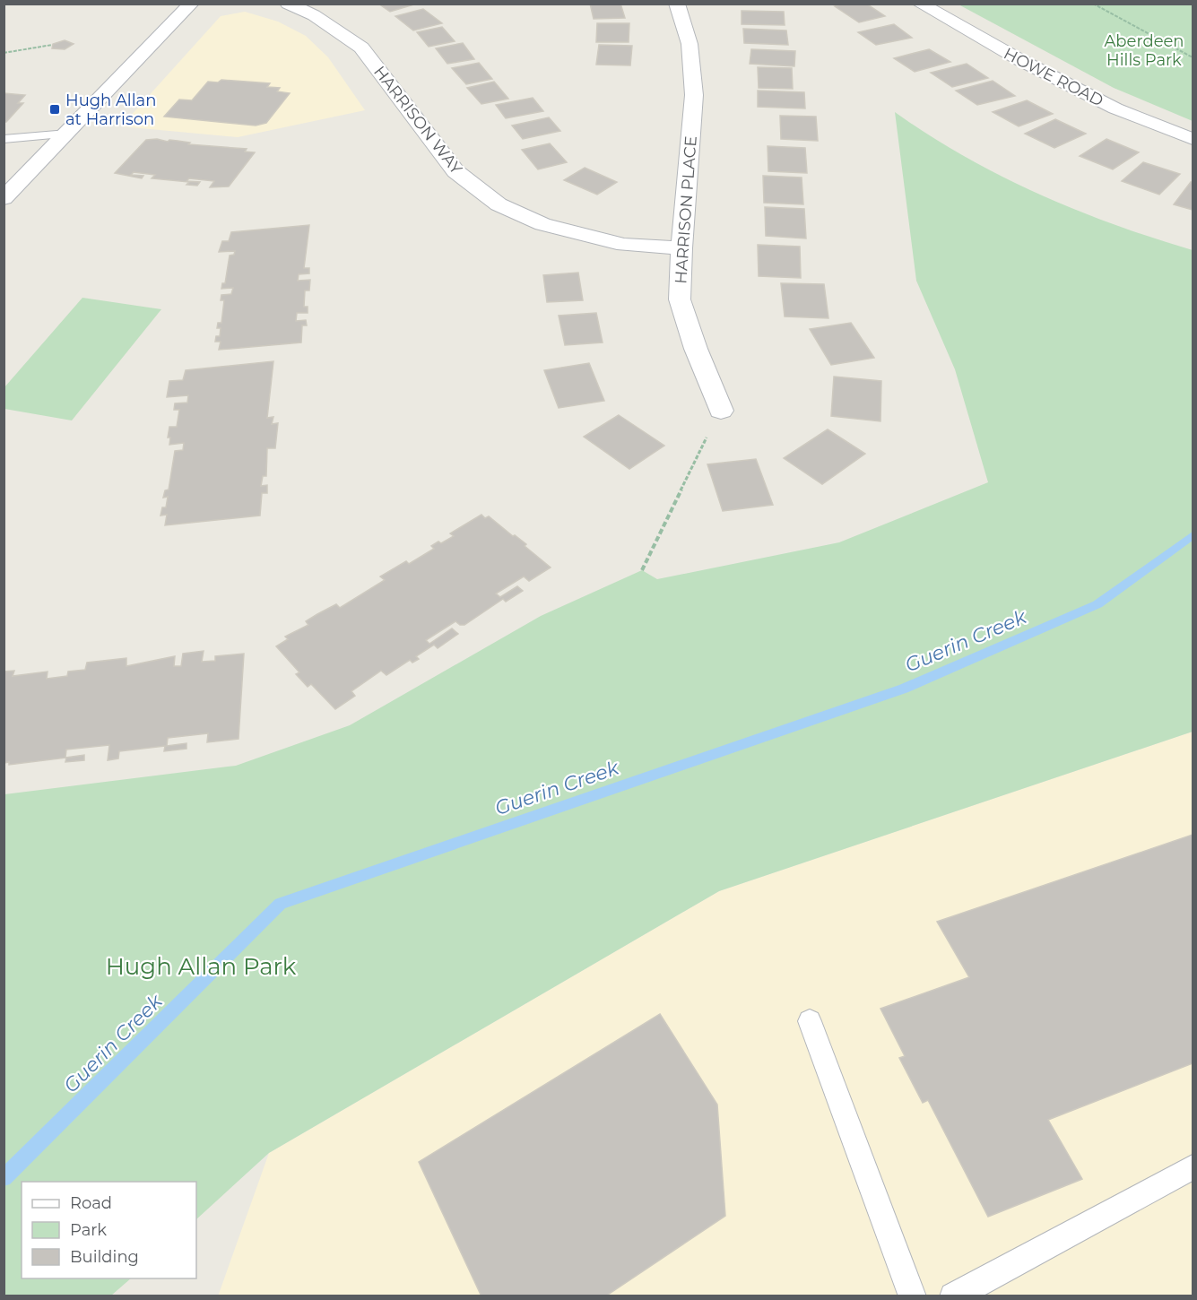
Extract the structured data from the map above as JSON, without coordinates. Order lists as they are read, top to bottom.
{
  "streets": {
    "street": ["HOWE ROAD", "HARRISON WAY", "HARRISON PLACE"]
  },
  "crossings": [
    ["HARRISON WAY", "HARRISON PLACE"]
  ],
  "water": ["Guerin Creek"],
  "parks": ["Aberdeen Hills Park", "Hugh Allan Park"],
  "places": {
    "transit": ["Hugh Allan at Harrison"]
  },
  "legend": ["Road", "Park", "Building"]
}
